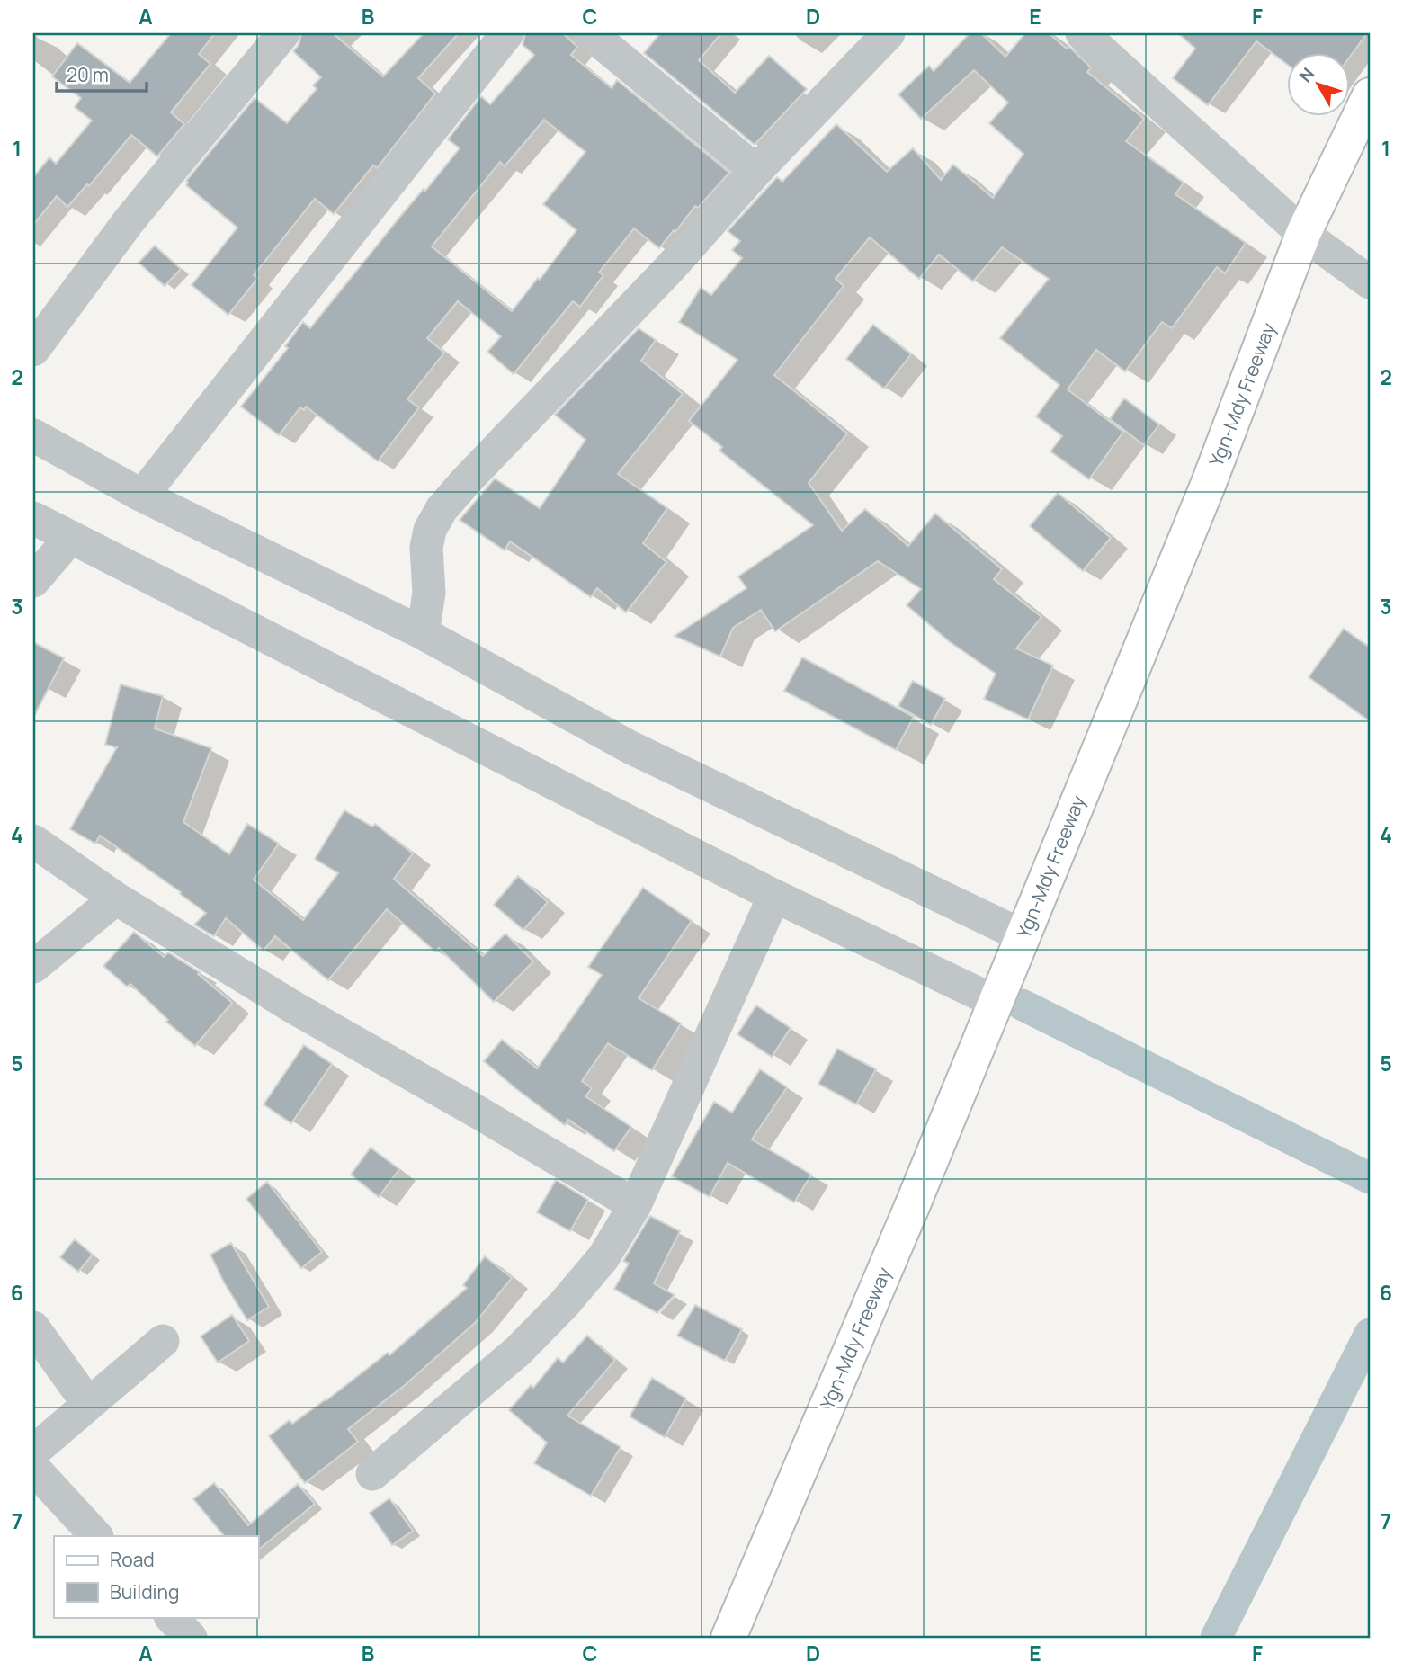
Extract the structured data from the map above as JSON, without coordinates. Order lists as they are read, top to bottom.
{
  "streets": {
    "main road": ["Ygn-Mdy Freeway"]
  },
  "legend": ["Road", "Building"],
  "scale_bar": "20 m",
  "north": "top left",
  "grid": {
    "columns": [
      "A",
      "B",
      "C",
      "D",
      "E",
      "F"
    ],
    "rows": [
      "1",
      "2",
      "3",
      "4",
      "5",
      "6",
      "7"
    ]
  }
}
